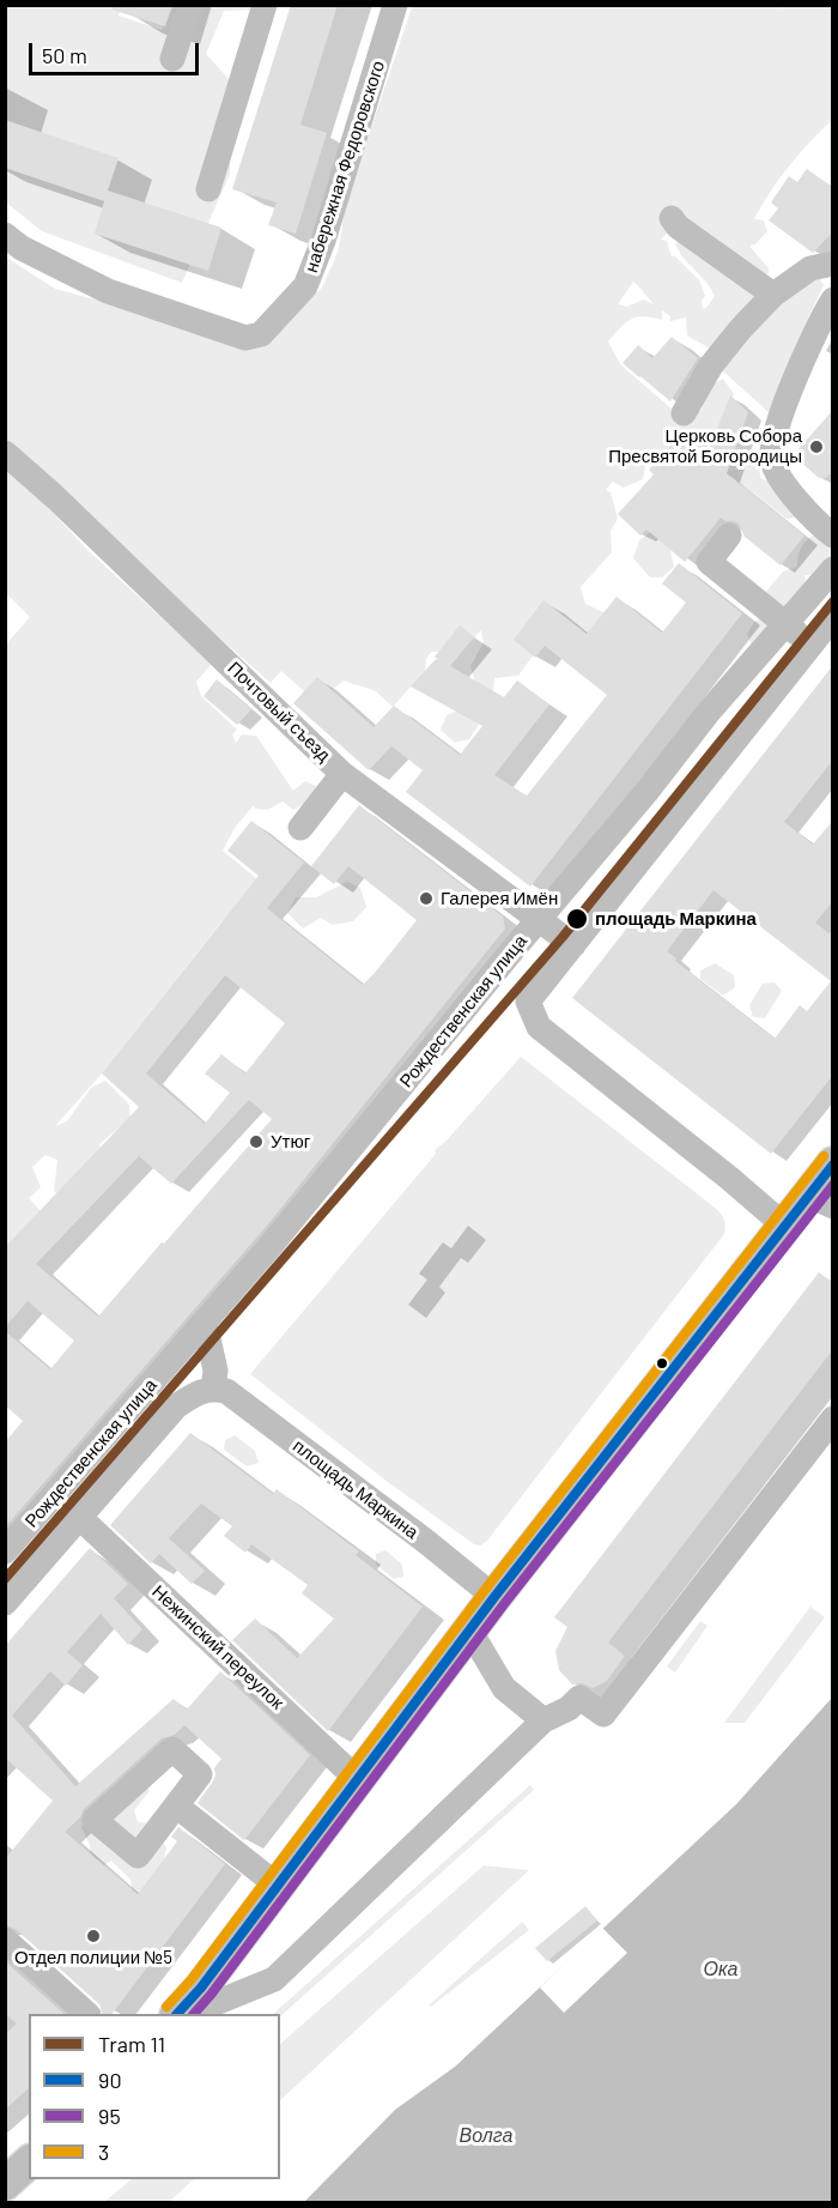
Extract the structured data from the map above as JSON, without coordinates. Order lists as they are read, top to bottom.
{
  "streets": {
    "street": [
      "набережная Федоровского",
      "Почтовый съезд",
      "Рождественская улица",
      "площадь Маркина",
      "Нежинский переулок"
    ]
  },
  "crossings": [
    ["Почтовый съезд", "Рождественская улица"],
    ["Рождественская улица", "площадь Маркина"],
    ["Рождественская улица", "Нежинский переулок"]
  ],
  "water": ["Ока", "Волга"],
  "places": [
    "Церковь Собора Пресвятой Богородицы",
    "Галерея Имён",
    "площадь Маркина",
    "Утюг",
    "Отдел полиции №5"
  ],
  "lines": [
    "tram line 11",
    "transit line 3",
    "transit line 90",
    "transit line 95"
  ],
  "legend": [
    "Tram 11",
    "90",
    "95",
    "3"
  ],
  "scale_bar": "50 m"
}
